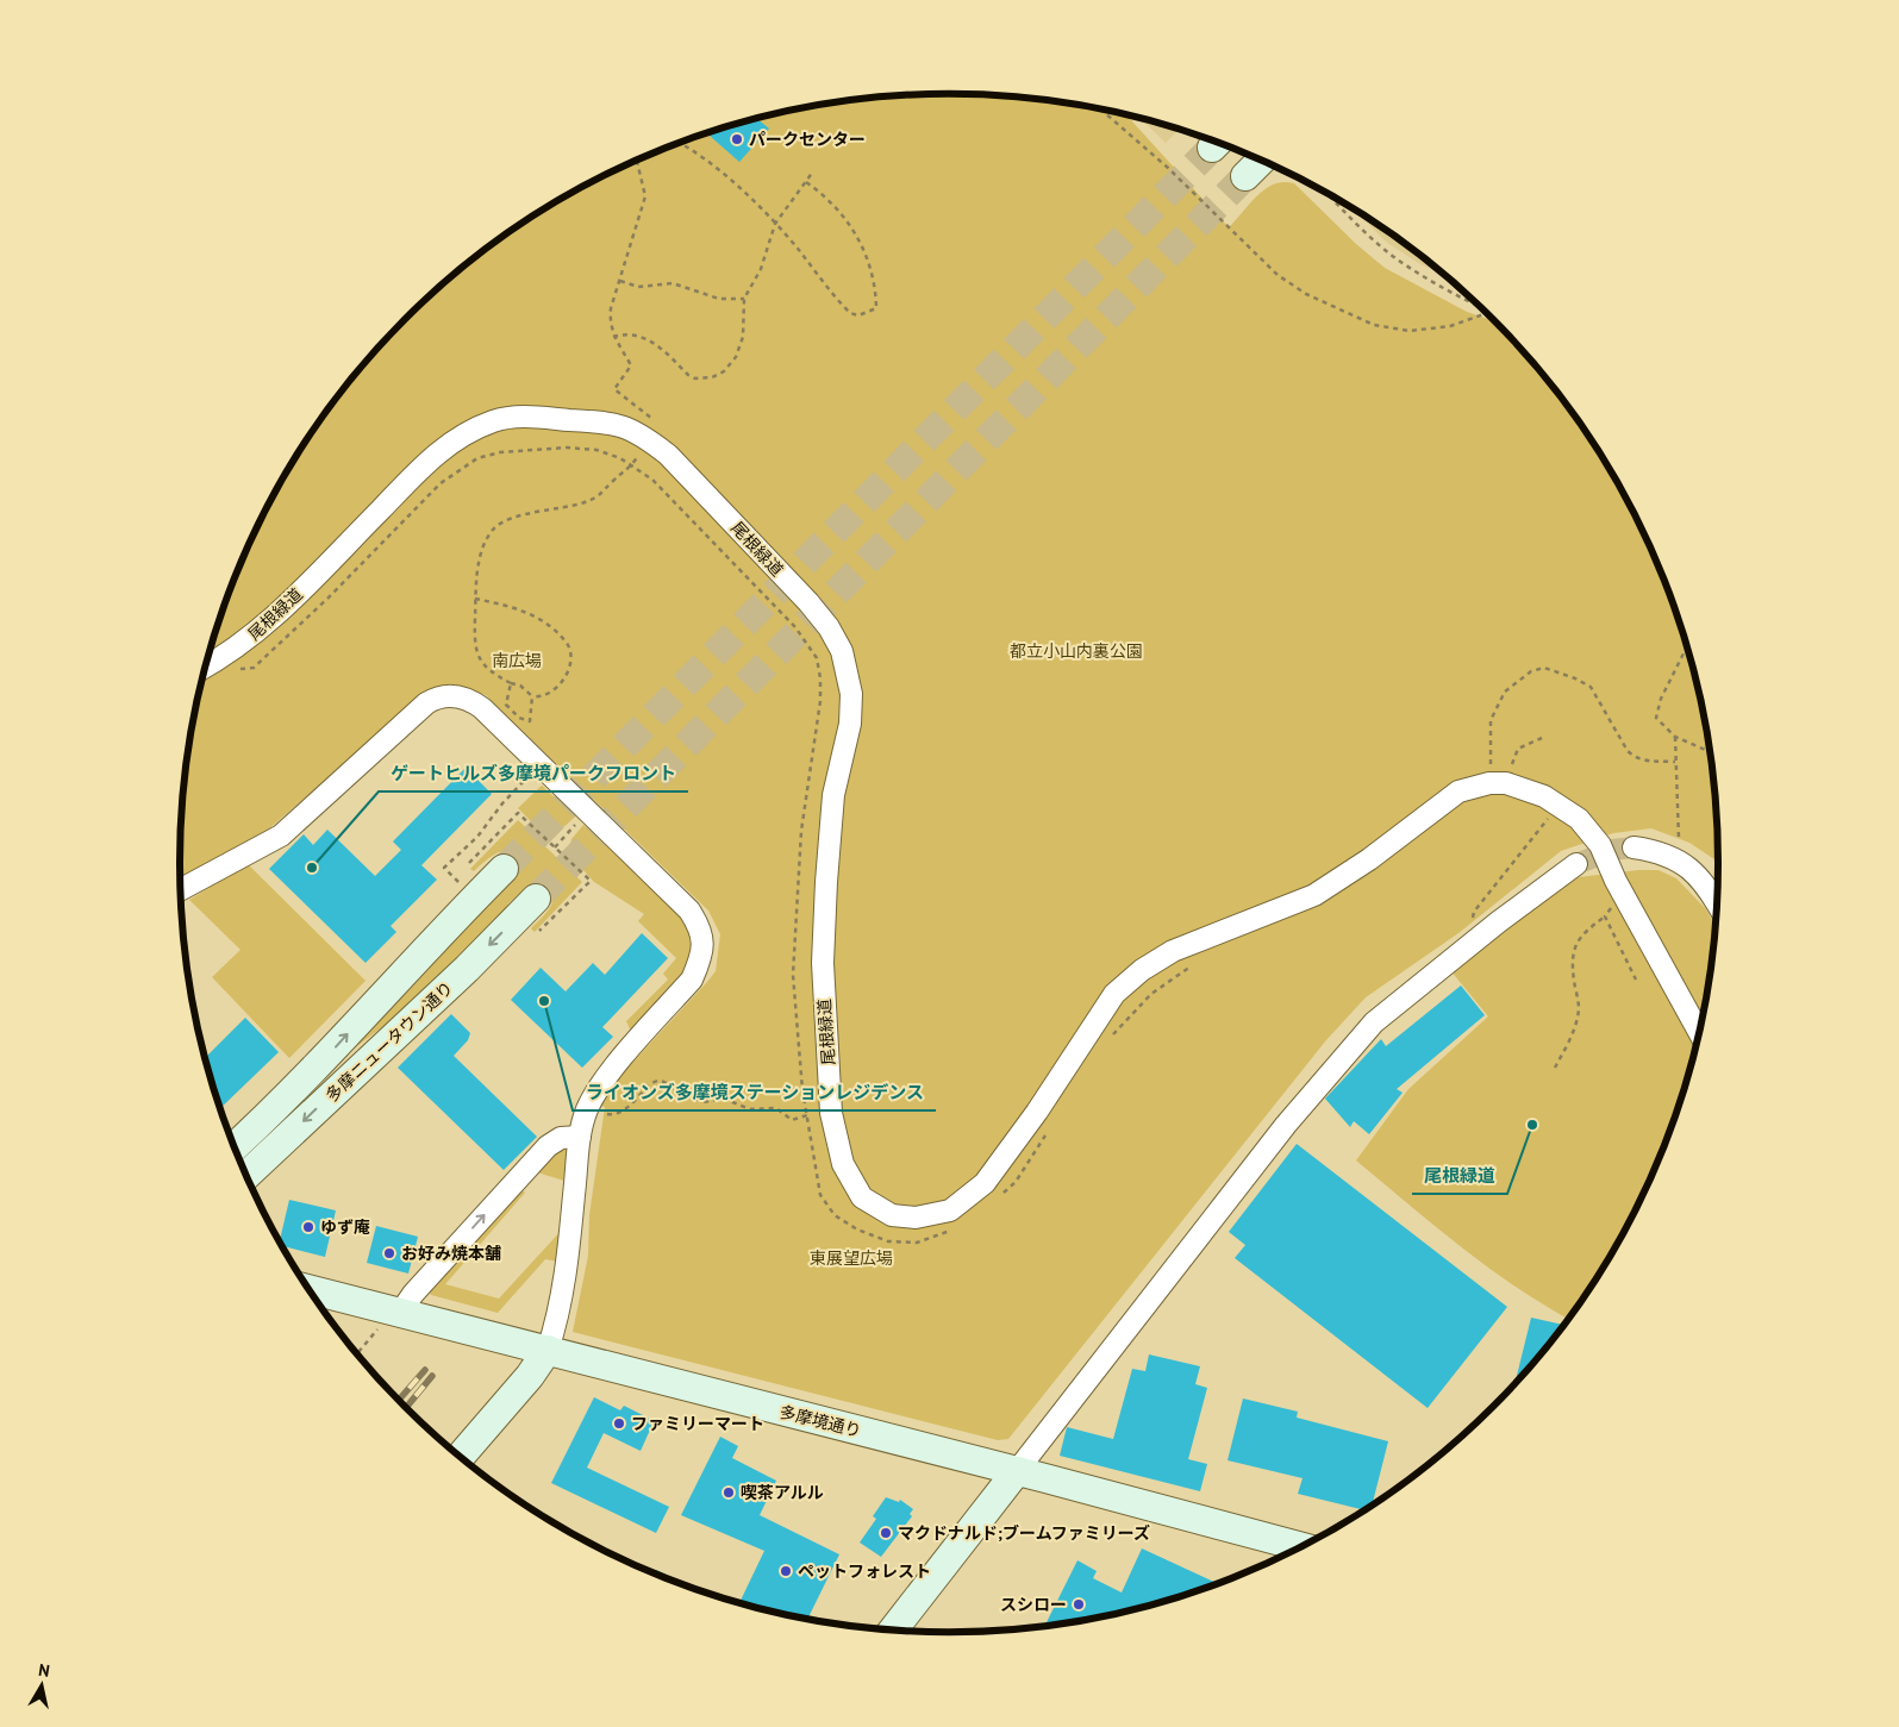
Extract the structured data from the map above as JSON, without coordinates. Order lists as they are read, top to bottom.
{
  "streets": {
    "street": ["尾根緑道", "多摩ニュータウン通り", "多摩境通り"]
  },
  "parks": ["都立小山内裏公園", "南広場", "東展望広場"],
  "places": [
    "パークセンター",
    "ゲートヒルズ多摩境パークフロント",
    "ライオンズ多摩境ステーションレジデンス",
    "尾根緑道",
    "ゆず庵",
    "お好み焼本舗",
    "ファミリーマート",
    "喫茶アルル",
    "マクドナルド;ブームファミリーズ",
    "ペットフォレスト",
    "スシロー"
  ],
  "north": "top"
}
